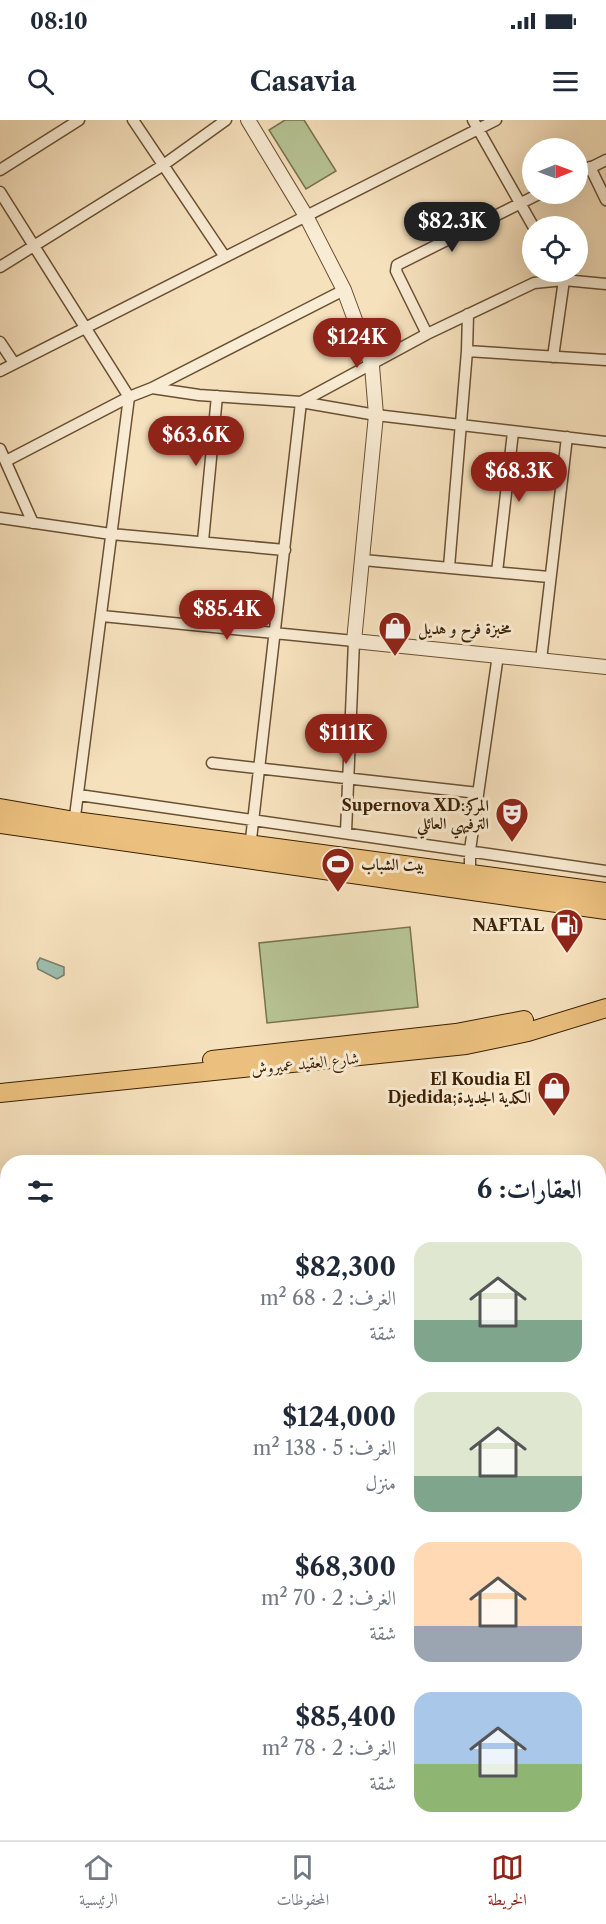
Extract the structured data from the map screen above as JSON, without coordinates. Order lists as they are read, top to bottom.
{
  "streets": {
    "main road": ["شارع العقيد عميروش"]
  },
  "places": {
    "shop": ["مخبزة فرح و هديل", "El Koudia El Djedida;الكدية الجديدة"],
    "theatre": ["Supernova XD;المركز الترفيهي العائلي"],
    "sports": ["بيت الشباب"],
    "fuel station": ["NAFTAL"]
  },
  "north": "right",
  "page": {
    "status": "08:10",
    "header": "Casavia",
    "price": [
      "$82.3K",
      "$124K",
      "$63.6K",
      "$68.3K",
      "$85.4K",
      "$111K"
    ],
    "heading": "العقارات: 6",
    "list": [
      {
        "name": "$82,300",
        "note": "الغرف: 2 · 68 m² · شقة"
      },
      {
        "name": "$124,000",
        "note": "الغرف: 5 · 138 m² · منزل"
      },
      {
        "name": "$68,300",
        "note": "الغرف: 2 · 70 m² · شقة"
      },
      {
        "name": "$85,400",
        "note": "الغرف: 2 · 78 m² · شقة"
      }
    ],
    "tabs": ["الخريطة", "المحفوظات", "الرئيسية"]
  }
}
